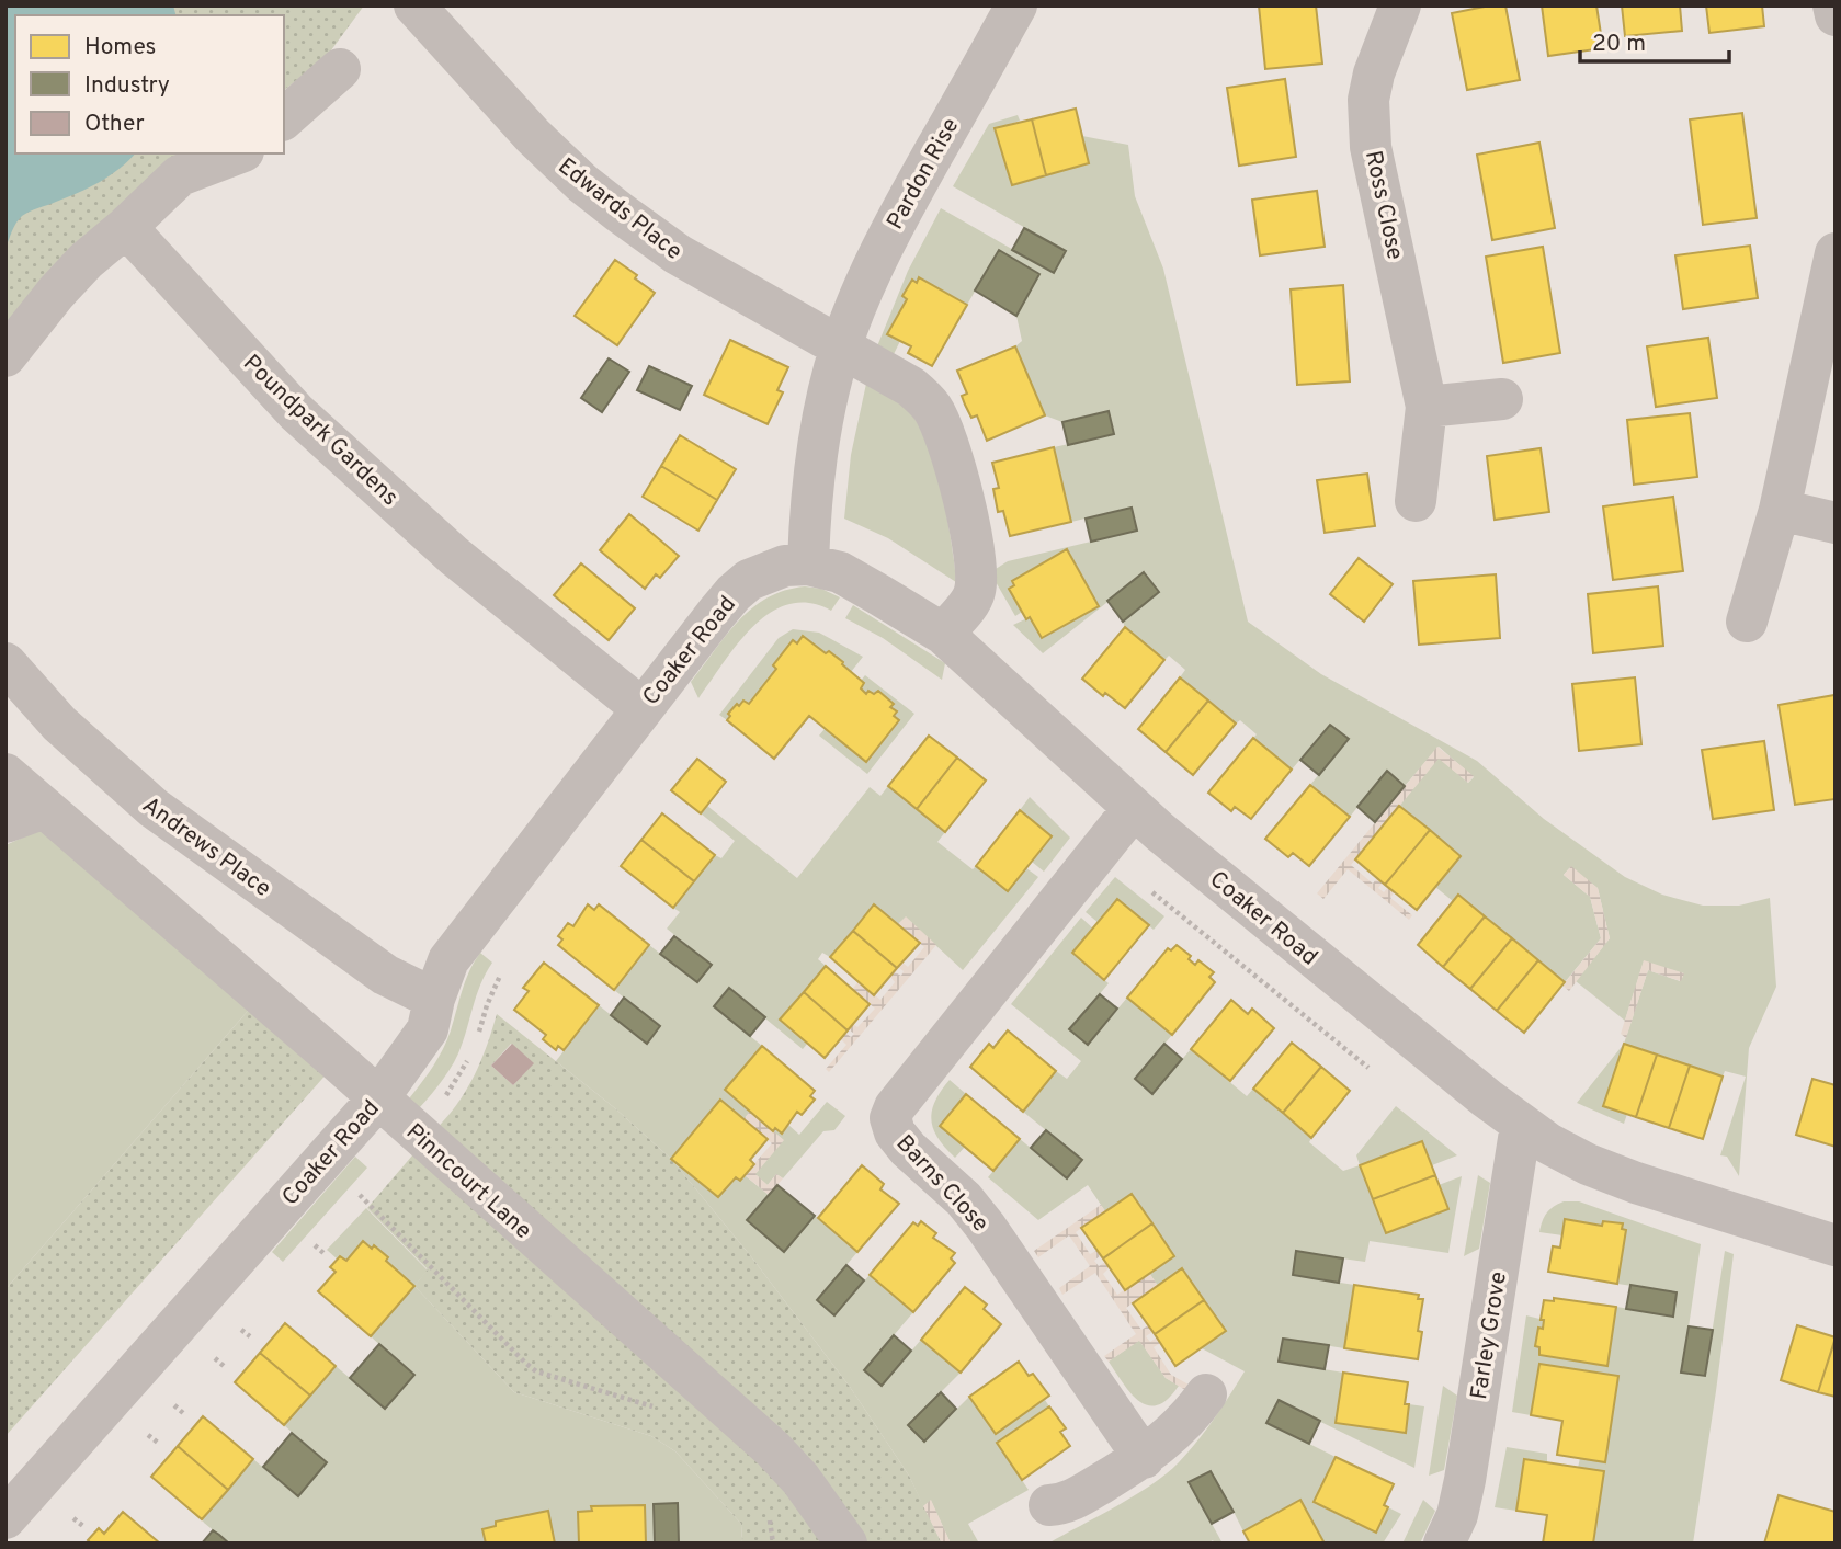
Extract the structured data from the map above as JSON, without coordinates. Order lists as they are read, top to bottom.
{
  "streets": {
    "street": [
      "Pardon Rise",
      "Ross Close",
      "Edwards Place",
      "Poundpark Gardens",
      "Coaker Road",
      "Andrews Place",
      "Pinncourt Lane",
      "Barns Close",
      "Farley Grove"
    ]
  },
  "crossings": [
    ["Pardon Rise", "Edwards Place"],
    ["Pardon Rise", "Coaker Road"],
    ["Poundpark Gardens", "Coaker Road"],
    ["Coaker Road", "Andrews Place"],
    ["Coaker Road", "Pinncourt Lane"],
    ["Coaker Road", "Barns Close"],
    ["Coaker Road", "Farley Grove"]
  ],
  "legend": ["Homes", "Industry", "Other"],
  "scale_bar": "20 m"
}
